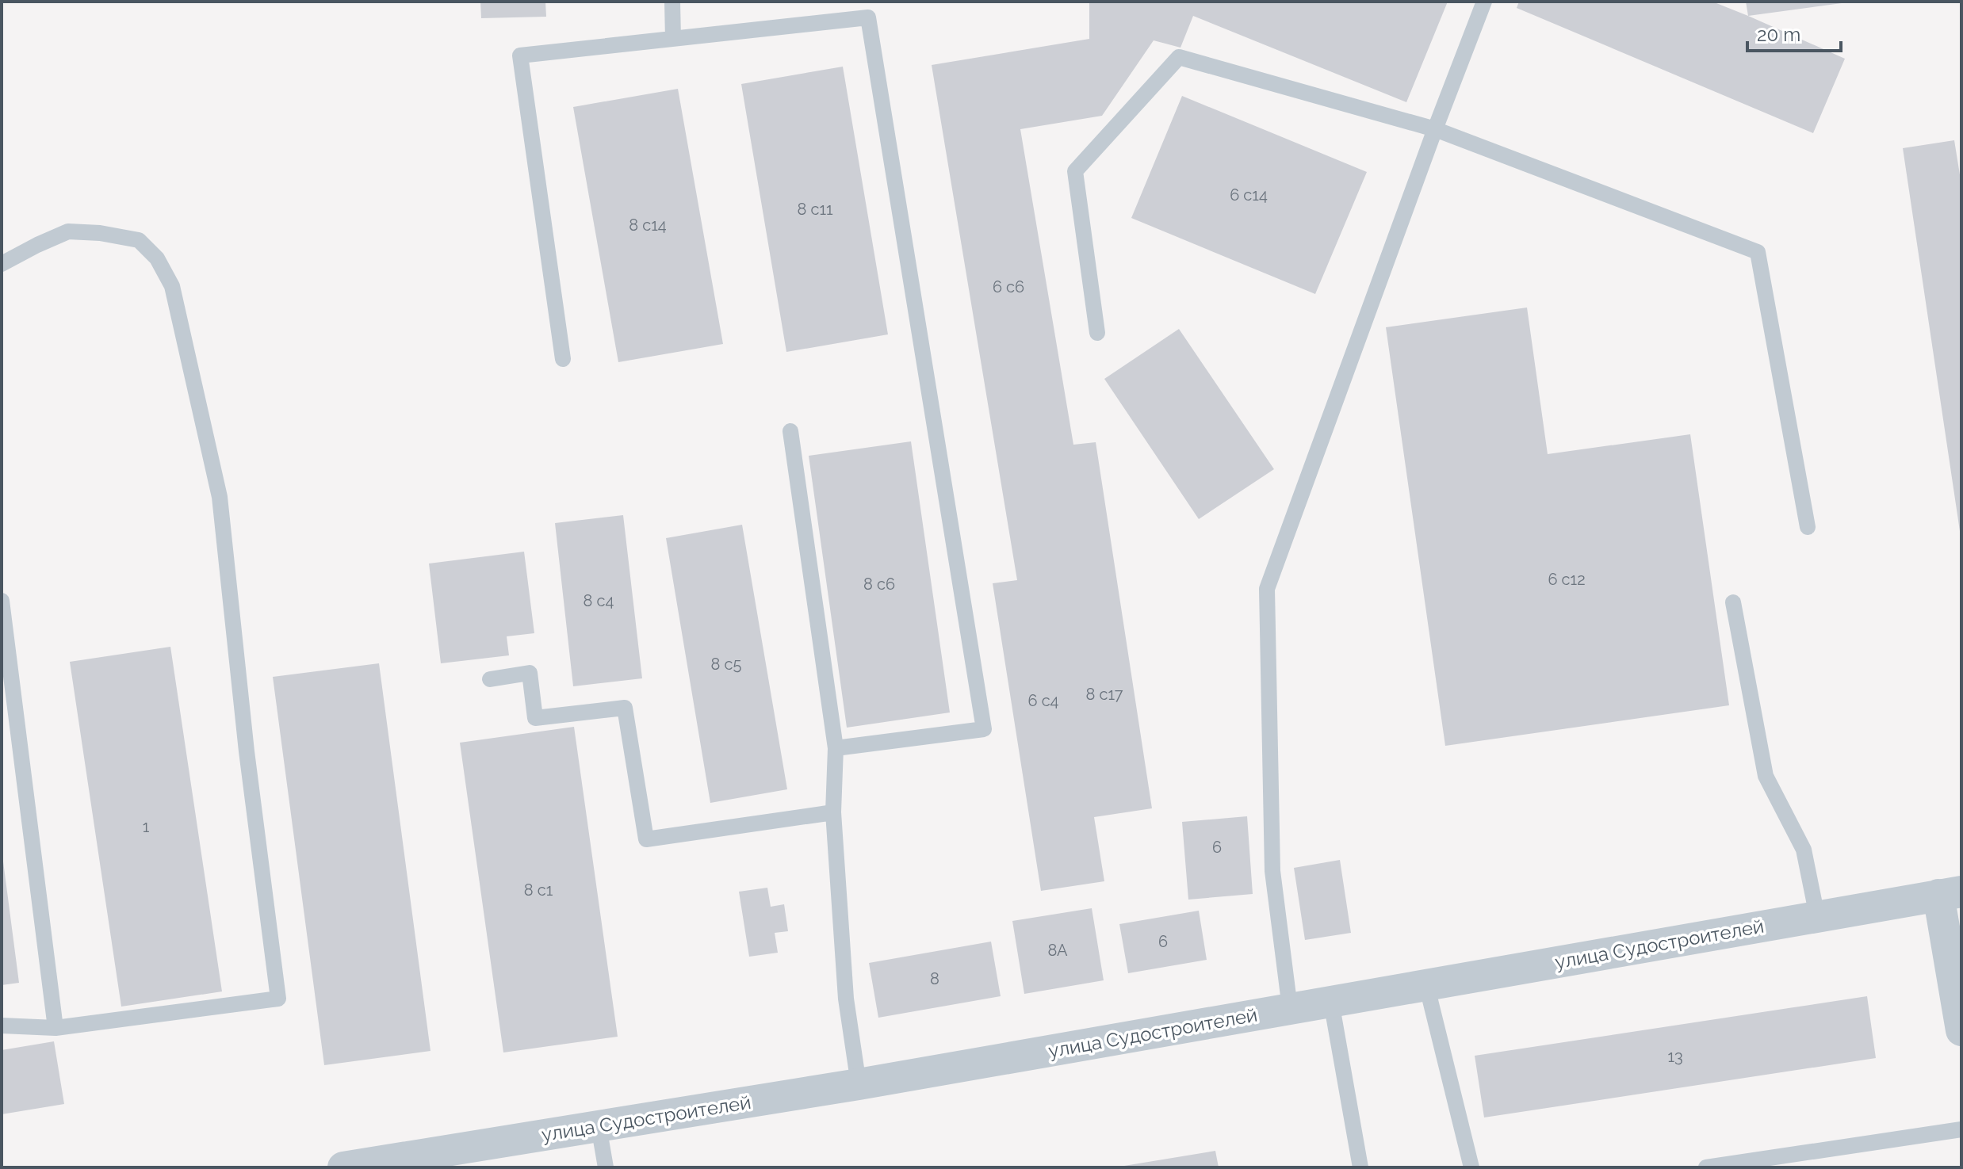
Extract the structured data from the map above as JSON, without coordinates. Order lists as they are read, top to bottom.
{
  "streets": {
    "street": ["улица Судостроителей"]
  },
  "house_numbers": [
    "6 с14",
    "8 с11",
    "8 с14",
    "6 с6",
    "6 с12",
    "8 с6",
    "8 с4",
    "8 с5",
    "8 с17",
    "6 с4",
    "1",
    "6",
    "8 с1",
    "6",
    "8А",
    "8",
    "13"
  ],
  "scale_bar": "20 m"
}
